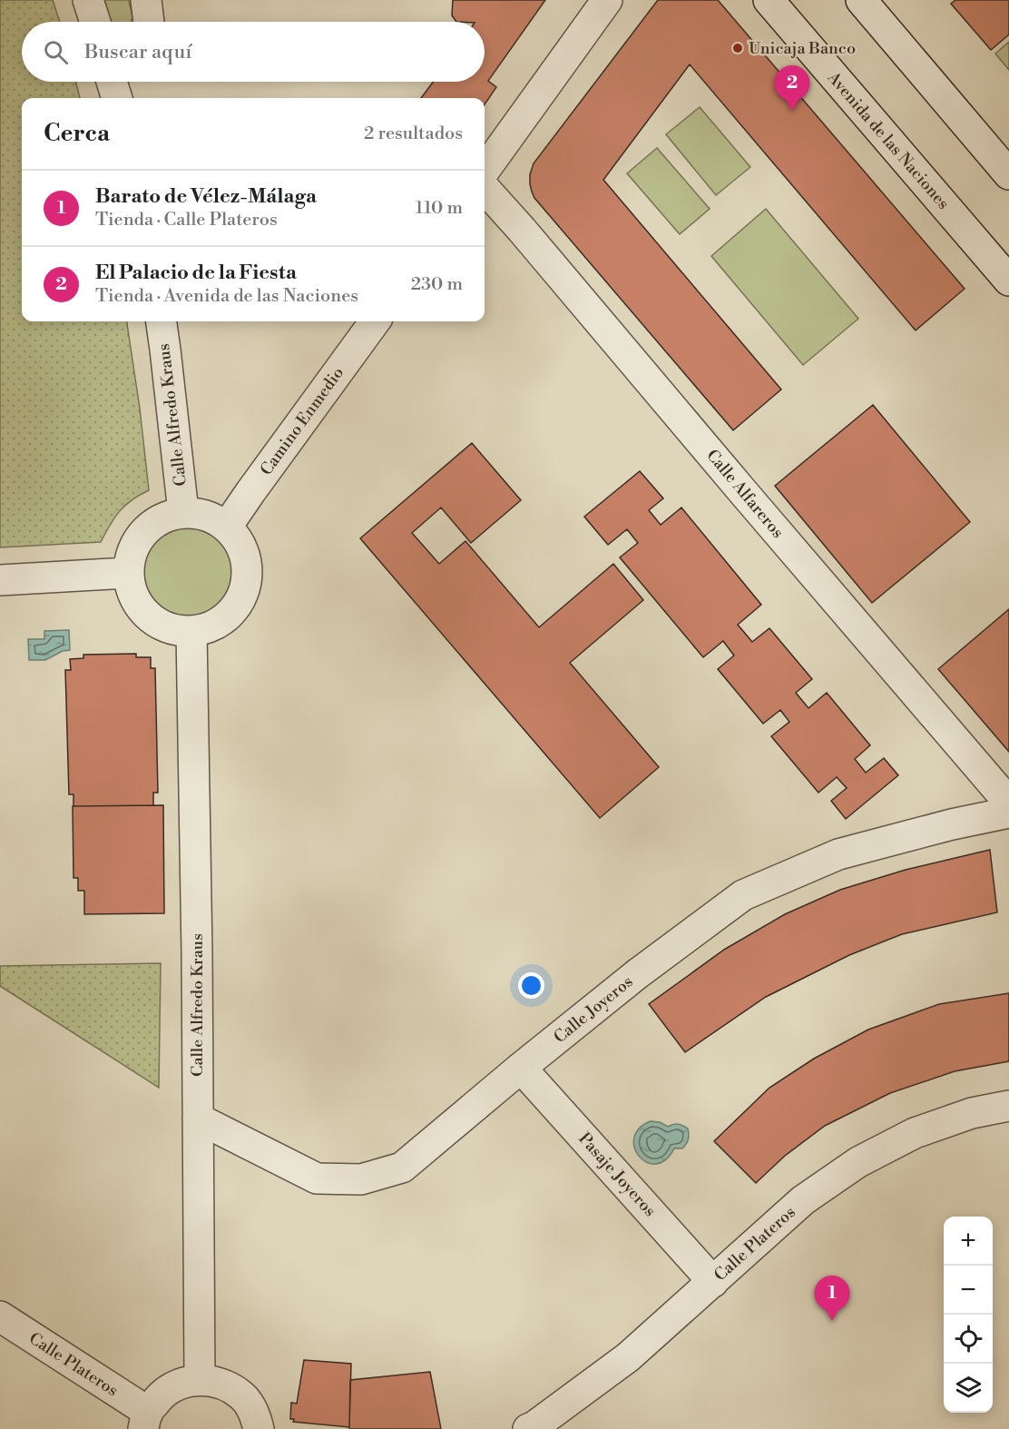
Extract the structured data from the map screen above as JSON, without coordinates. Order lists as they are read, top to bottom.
{
  "streets": {
    "street": [
      "Avenida de las Naciones",
      "Calle Alfredo Kraus",
      "Camino Enmedio",
      "Calle Alfareros",
      "Calle Joyeros",
      "Pasaje Joyeros",
      "Calle Plateros"
    ]
  },
  "crossings": [
    ["Calle Alfredo Kraus", "Camino Enmedio"],
    ["Calle Alfredo Kraus", "Calle Joyeros"],
    ["Calle Joyeros", "Pasaje Joyeros"],
    ["Pasaje Joyeros", "Calle Plateros"]
  ],
  "places": ["Unicaja Banco"],
  "page": {
    "search": "Buscar aquí",
    "pins": ["2", "1"],
    "heading": ["Cerca", "2 resultados"],
    "list": [
      {
        "mark": "1",
        "name": "Barato de Vélez-Málaga",
        "note": "Tienda · Calle Plateros",
        "value": "110 m"
      },
      {
        "mark": "2",
        "name": "El Palacio de la Fiesta",
        "note": "Tienda · Avenida de las Naciones",
        "value": "230 m"
      }
    ],
    "map_buttons": ["+", "−"]
  }
}
